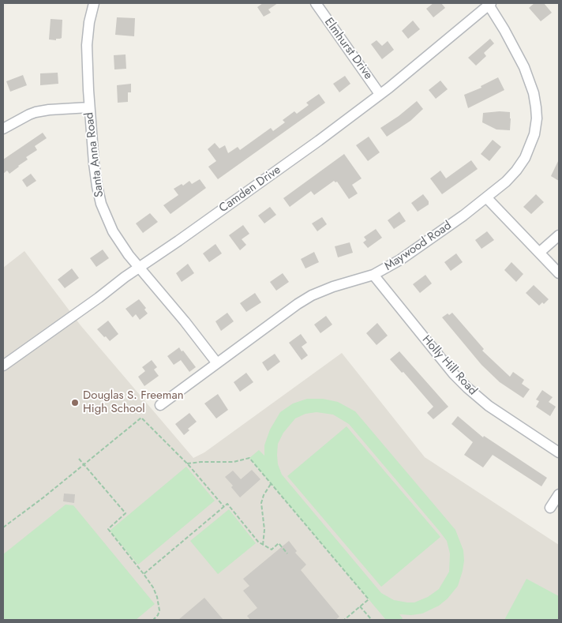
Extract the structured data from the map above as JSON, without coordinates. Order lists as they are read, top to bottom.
{
  "streets": {
    "street": [
      "Elmhurst Drive",
      "Santa Anna Road",
      "Camden Drive",
      "Maywood Road",
      "Holly Hill Road"
    ]
  },
  "crossings": [
    ["Elmhurst Drive", "Camden Drive"],
    ["Santa Anna Road", "Camden Drive"],
    ["Santa Anna Road", "Maywood Road"],
    ["Camden Drive", "Maywood Road"],
    ["Maywood Road", "Holly Hill Road"]
  ],
  "places": ["Douglas S. Freeman High School"]
}
